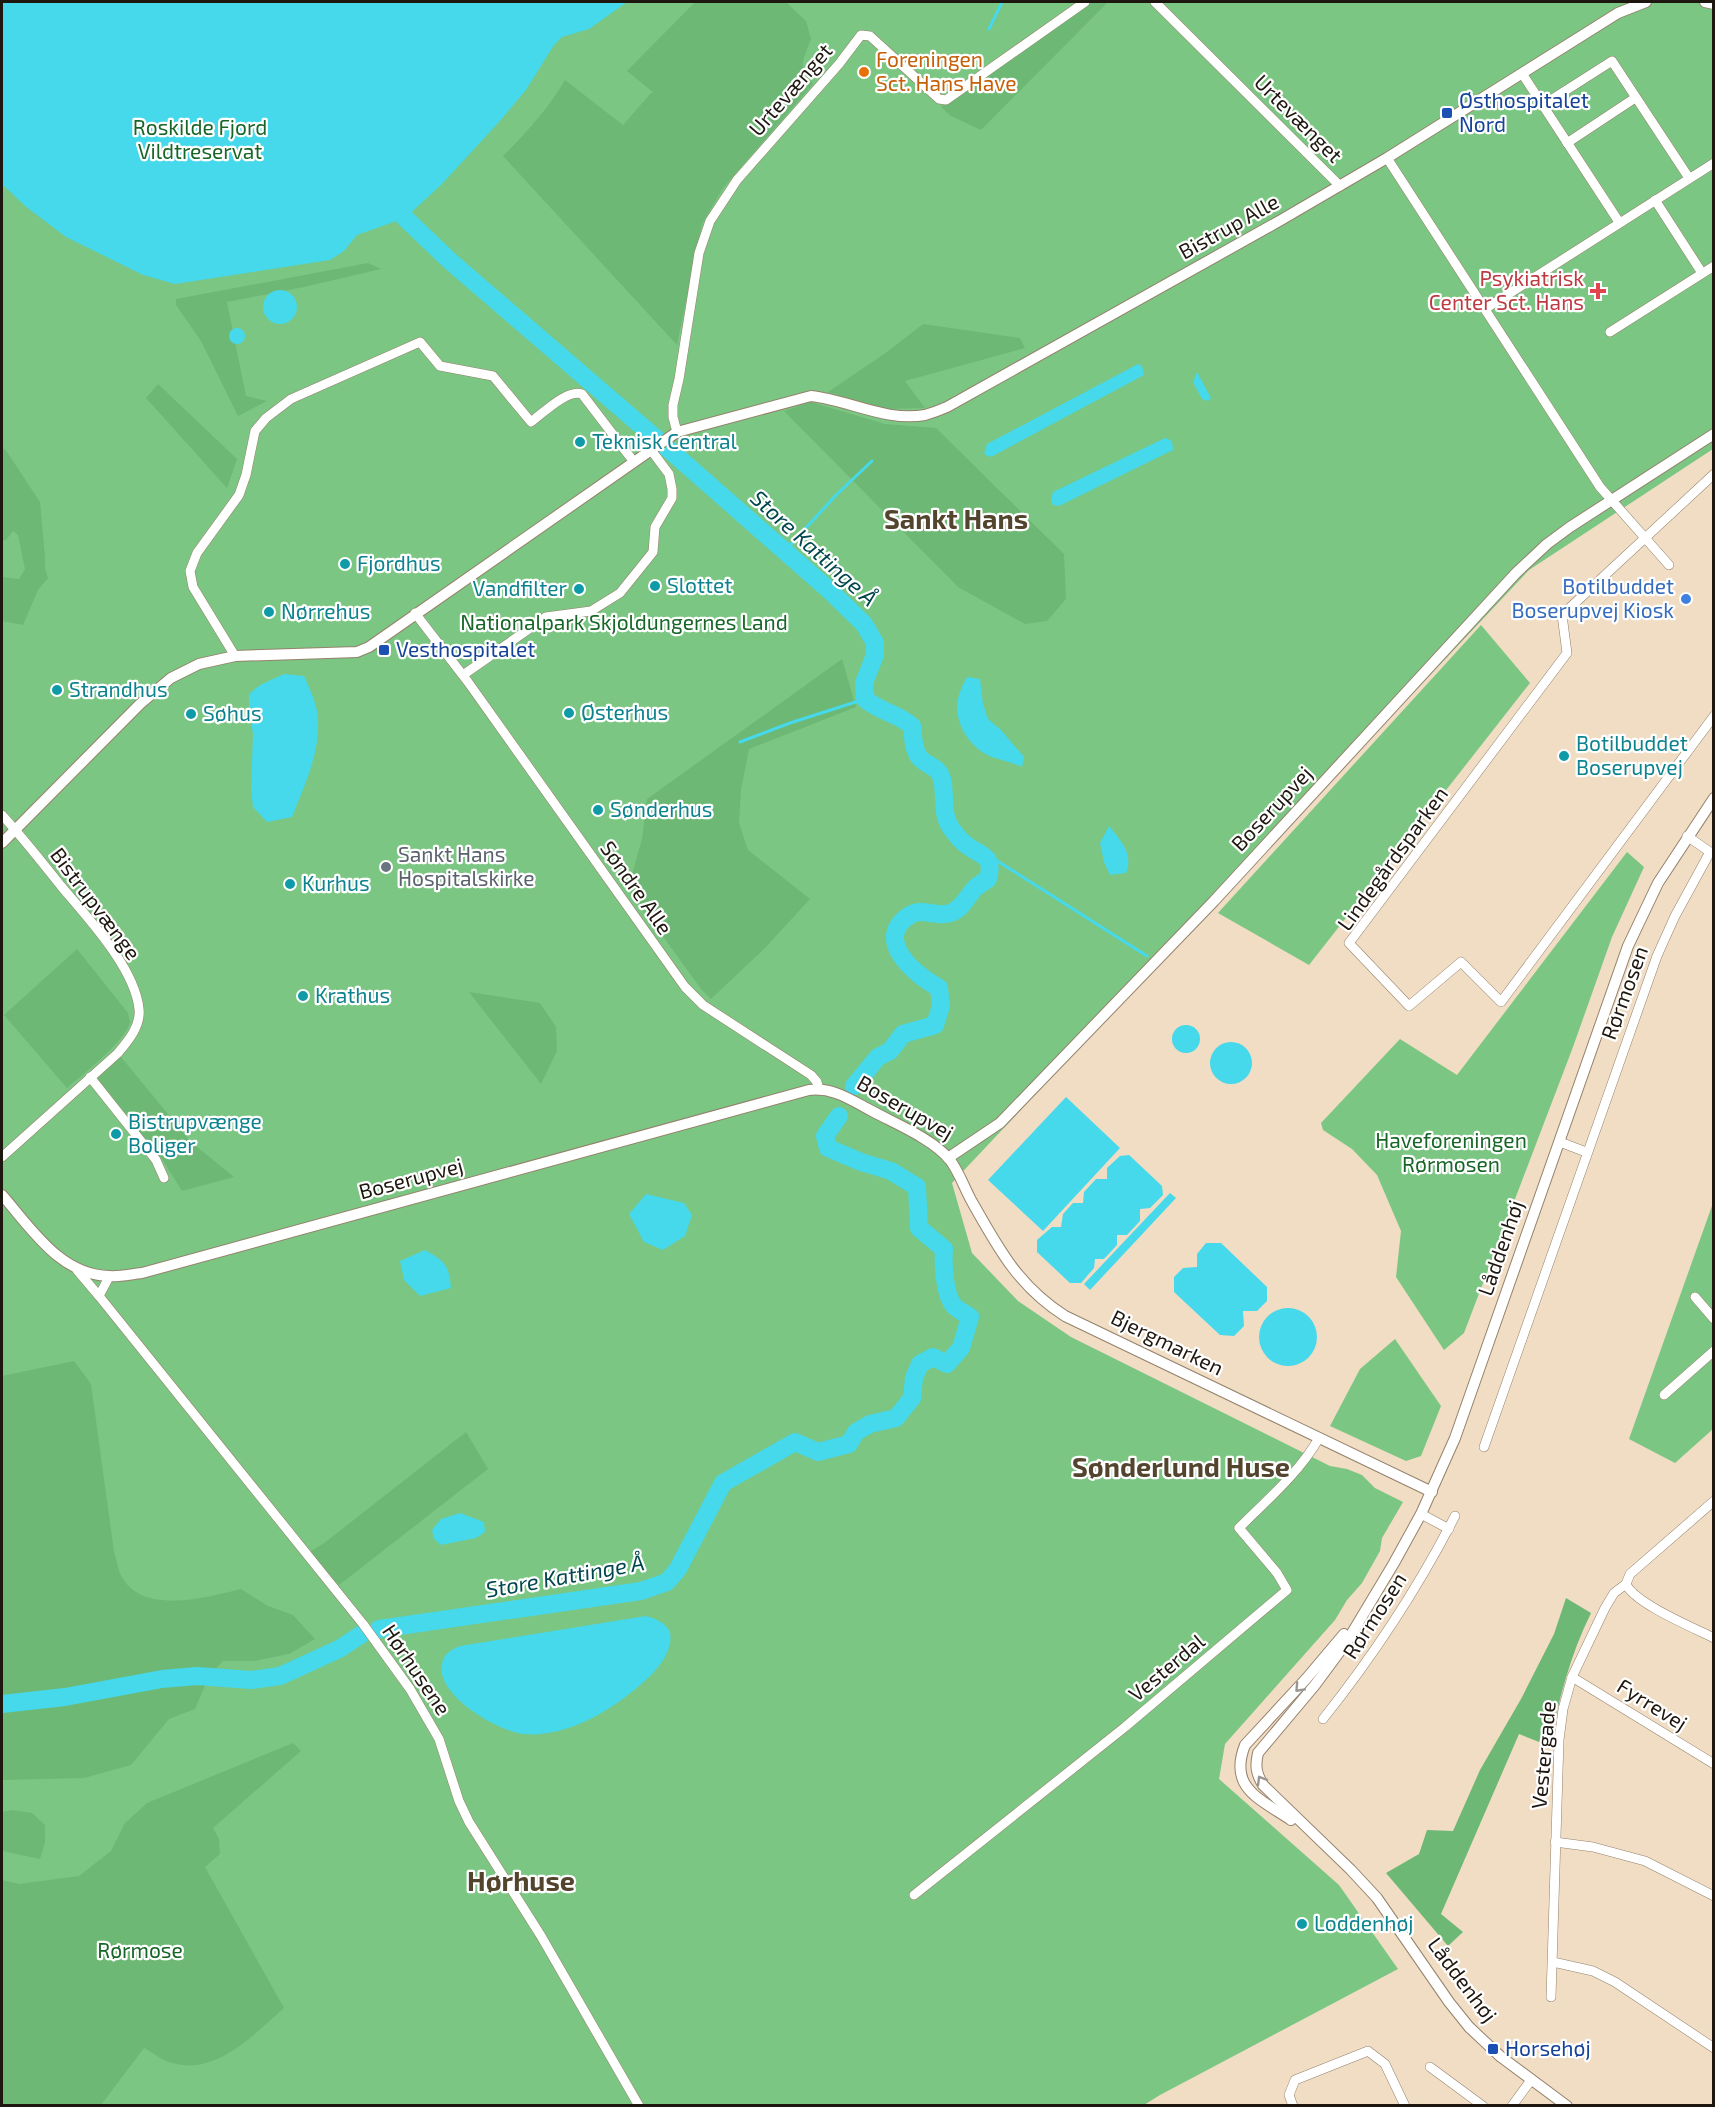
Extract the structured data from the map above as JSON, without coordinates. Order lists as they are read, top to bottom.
{
  "streets": {
    "street": [
      "Urtevænget",
      "Bistrup Alle",
      "Boserupvej",
      "Lindegårdsparken",
      "Søndre Alle",
      "Bistrupvænge",
      "Rørmosen",
      "Låddenhøj",
      "Bjergmarken",
      "Vesterdal",
      "Hørhusene",
      "Fyrrevej",
      "Vestergade"
    ]
  },
  "crossings": [
    ["Urtevænget", "Bistrup Alle"],
    ["Boserupvej", "Søndre Alle"],
    ["Boserupvej", "Bjergmarken"],
    ["Boserupvej", "Hørhusene"],
    ["Rørmosen", "Låddenhøj"],
    ["Låddenhøj", "Bjergmarken"],
    ["Bjergmarken", "Vesterdal"],
    ["Fyrrevej", "Vestergade"]
  ],
  "districts": ["Sankt Hans", "Sønderlund Huse", "Hørhuse"],
  "water": ["Store Kattinge Å"],
  "parks": [
    "Roskilde Fjord Vildtreservat",
    "Nationalpark Skjoldungernes Land",
    "Haveforeningen Rørmosen",
    "Rørmose"
  ],
  "places": {
    "other": [
      "Foreningen Sct. Hans Have",
      "Teknisk Central",
      "Fjordhus",
      "Slottet",
      "Vandfilter",
      "Botilbuddet Boserupvej Kiosk",
      "Nørrehus",
      "Strandhus",
      "Østerhus",
      "Søhus",
      "Botilbuddet Boserupvej",
      "Sønderhus",
      "Sankt Hans Hospitalskirke",
      "Kurhus",
      "Krathus",
      "Bistrupvænge Boliger",
      "Loddenhøj"
    ],
    "transit": ["Østhospitalet Nord", "Vesthospitalet", "Horsehøj"],
    "health": ["Psykiatrisk Center Sct. Hans"]
  }
}
